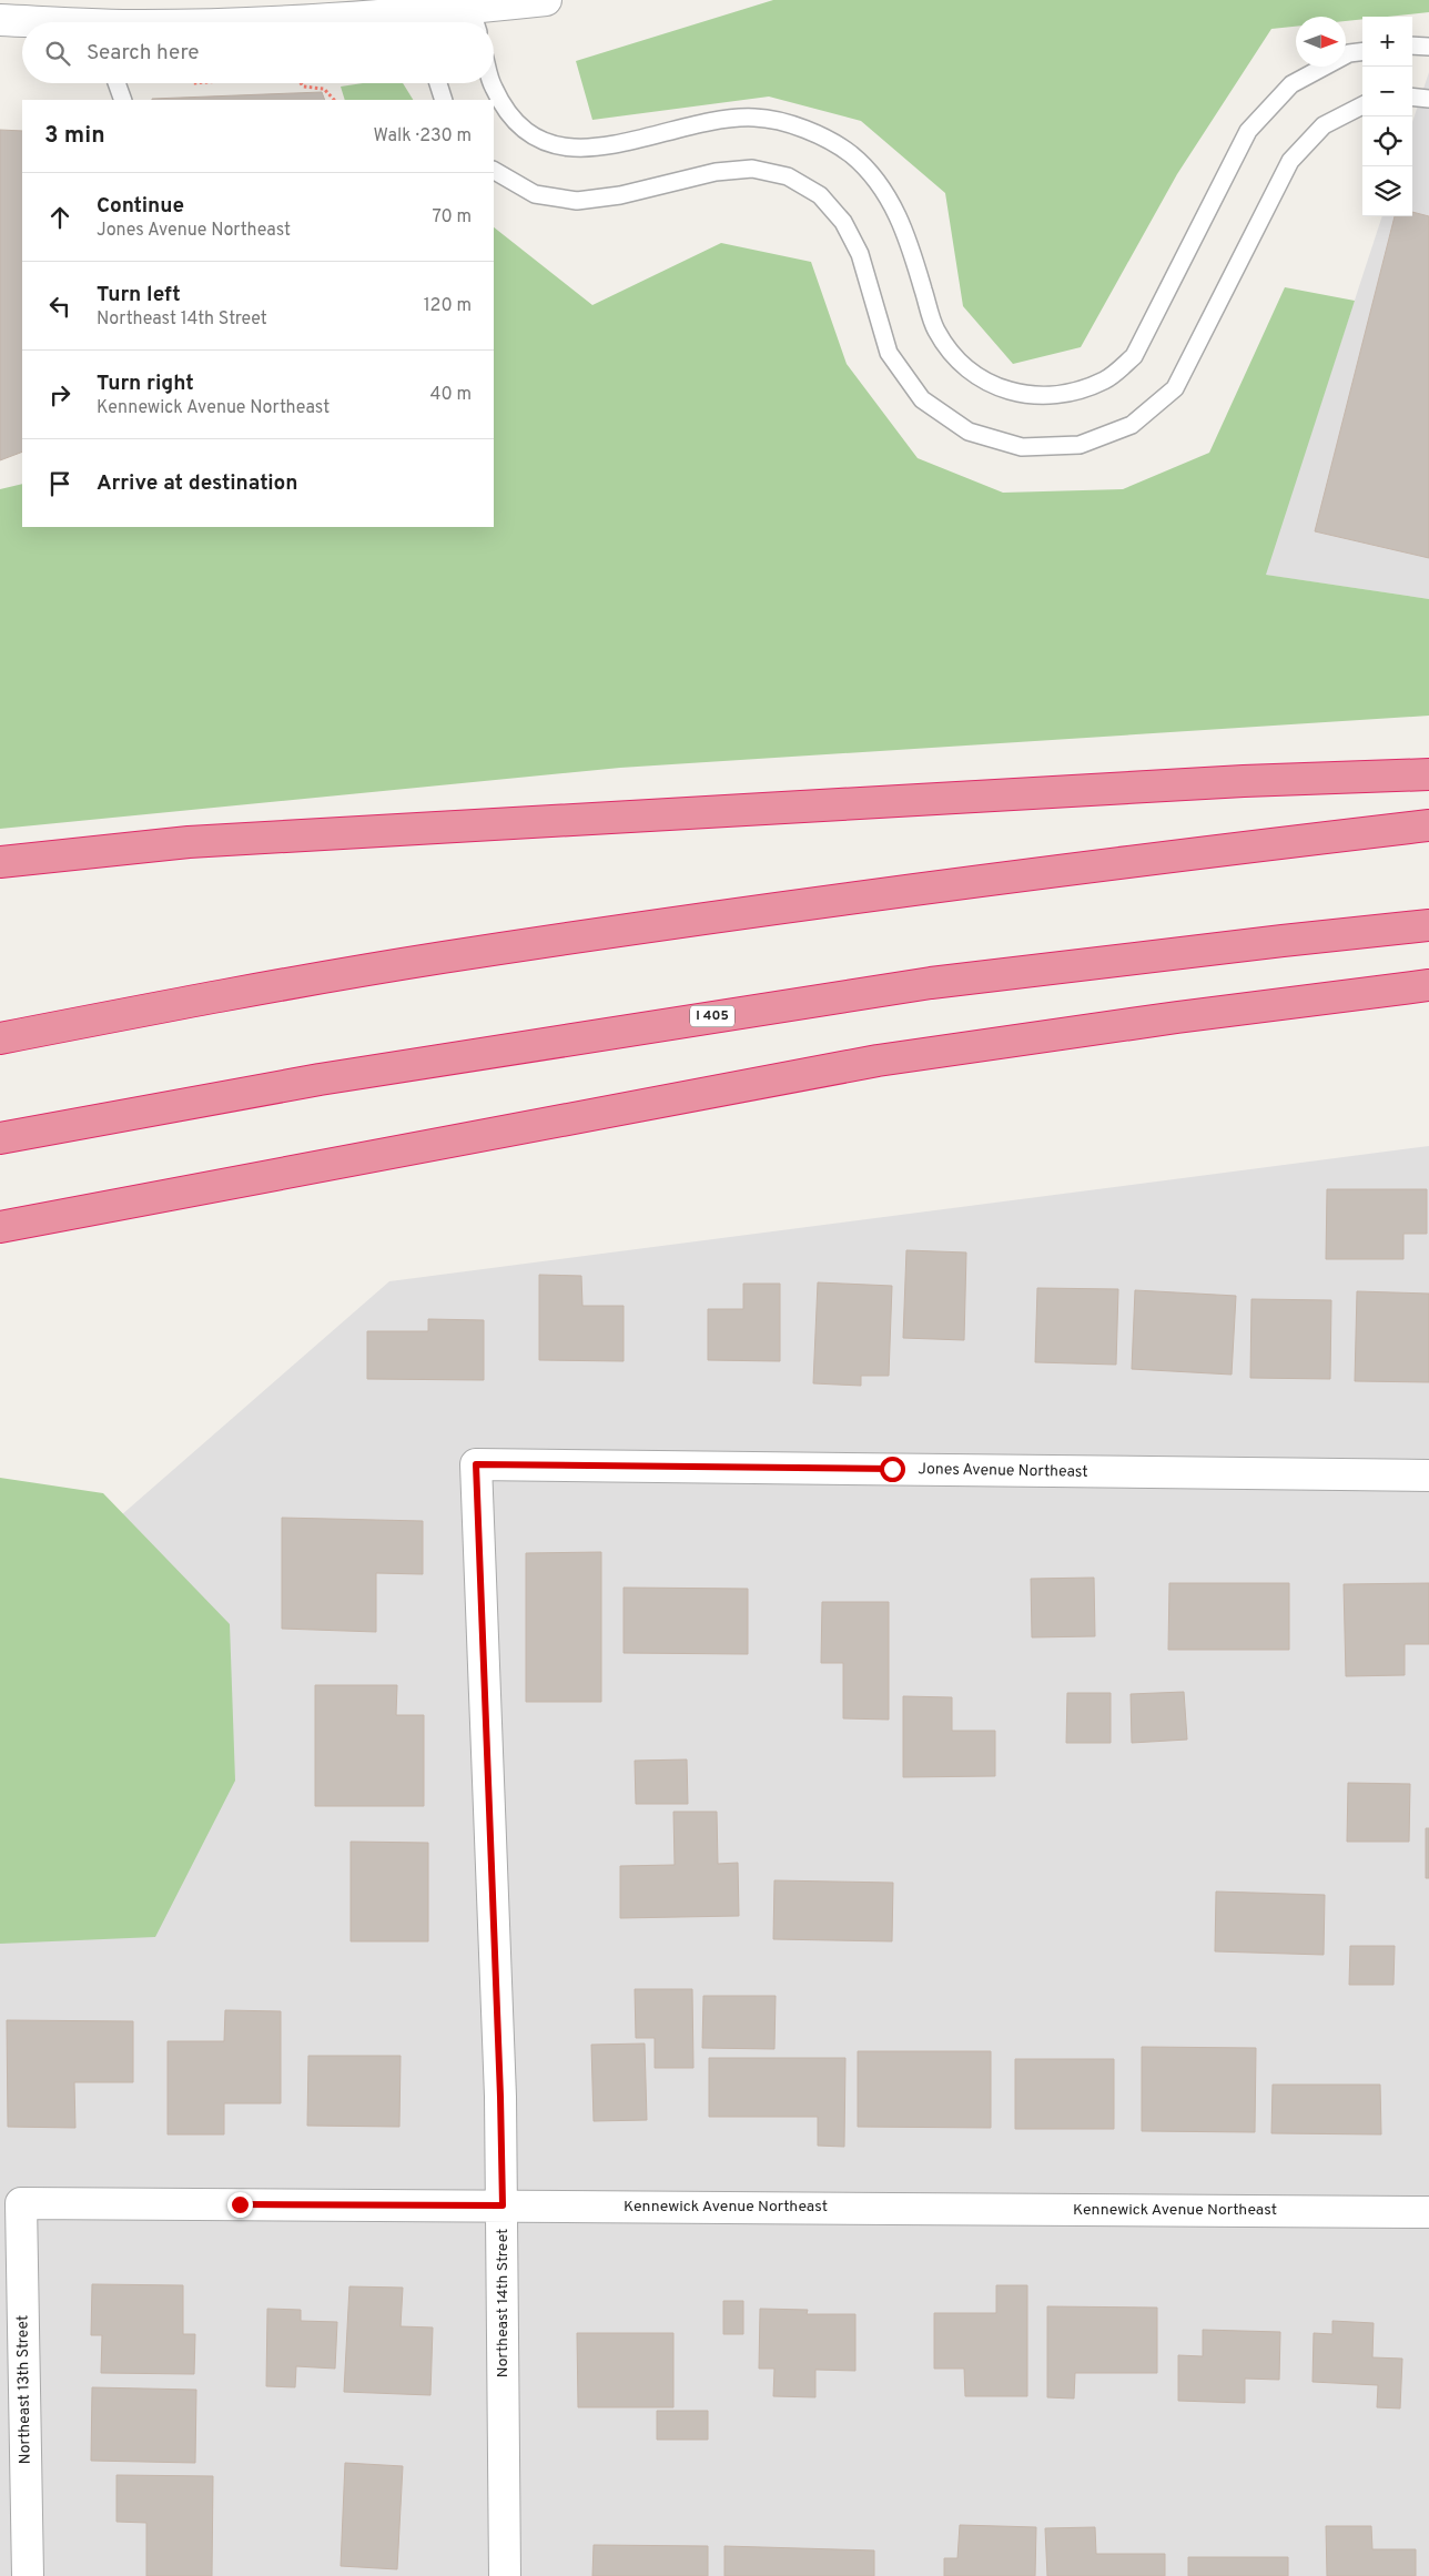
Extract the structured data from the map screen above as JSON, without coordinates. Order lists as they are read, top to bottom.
{
  "streets": {
    "highway": ["I 405"],
    "street": [
      "Jones Avenue Northeast",
      "Kennewick Avenue Northeast",
      "Northeast 14th Street",
      "Northeast 13th Street"
    ]
  },
  "crossings": [
    ["Jones Avenue Northeast", "Northeast 14th Street"],
    ["Kennewick Avenue Northeast", "Northeast 14th Street"],
    ["Kennewick Avenue Northeast", "Northeast 13th Street"]
  ],
  "north": "right",
  "page": {
    "map_buttons": ["+", "−"],
    "search": "Search here",
    "heading": ["3 min", "Walk · 230 m"],
    "list": [
      ["Continue", "Jones Avenue Northeast", "70 m"],
      ["Turn left", "Northeast 14th Street", "120 m"],
      ["Turn right", "Kennewick Avenue Northeast", "40 m"],
      "Arrive at destination"
    ]
  }
}
